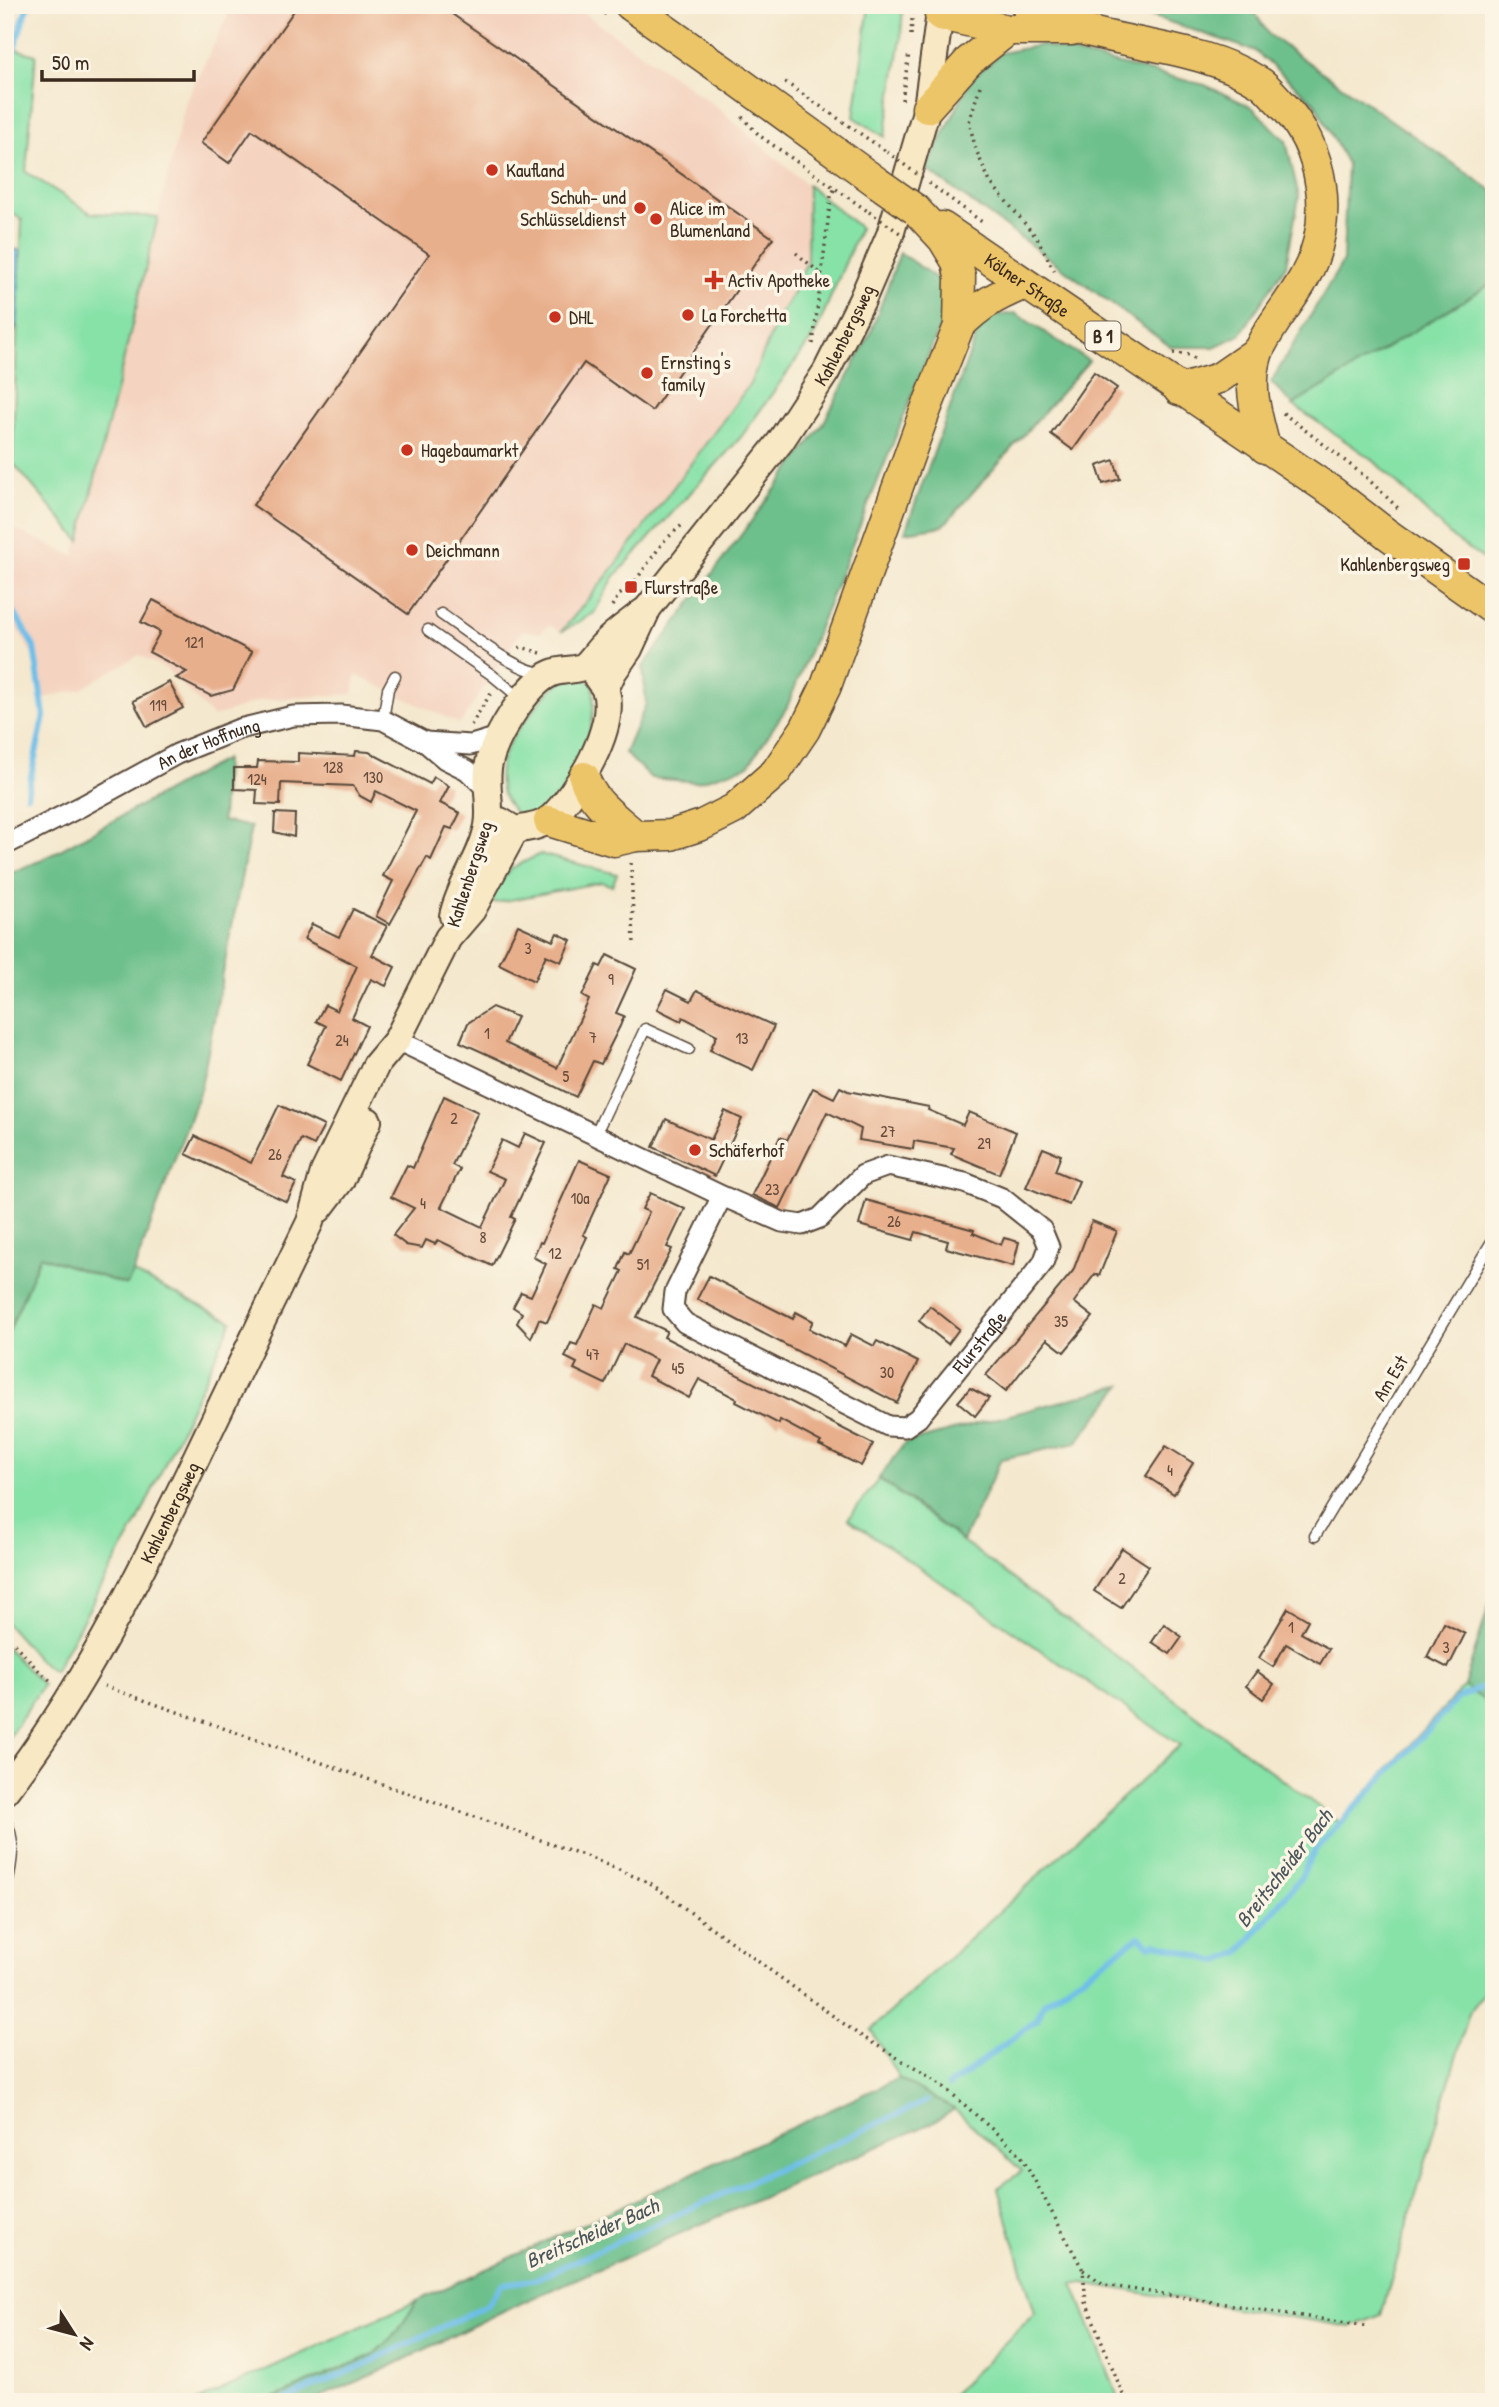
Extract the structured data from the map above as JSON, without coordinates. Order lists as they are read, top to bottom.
{
  "streets": {
    "main road": ["Kölner Straße", "Kahlenbergsweg", "B 1"],
    "street": ["An der Hoffnung", "Flurstraße"],
    "lane": ["Am Est"]
  },
  "crossings": [
    ["Kahlenbergsweg", "An der Hoffnung"],
    ["Kahlenbergsweg", "Flurstraße"]
  ],
  "water": ["Breitscheider Bach"],
  "places": {
    "other": [
      "Kaufland",
      "Schuh- und Schlüsseldienst",
      "Alice im Blumenland",
      "La Forchetta",
      "DHL",
      "Ernsting's family",
      "Hagebaumarkt",
      "Deichmann",
      "Schäferhof"
    ],
    "health": ["Activ Apotheke"],
    "transit": ["Kahlenbergsweg", "Flurstraße"]
  },
  "house_numbers": [
    "121",
    "119",
    "128",
    "130",
    "124",
    "3",
    "9",
    "1",
    "7",
    "13",
    "24",
    "5",
    "2",
    "27",
    "29",
    "26",
    "23",
    "10a",
    "4",
    "26",
    "8",
    "12",
    "51",
    "35",
    "47",
    "45",
    "30",
    "4",
    "2",
    "1",
    "3"
  ],
  "scale_bar": "50 m",
  "north": "bottom right"
}
